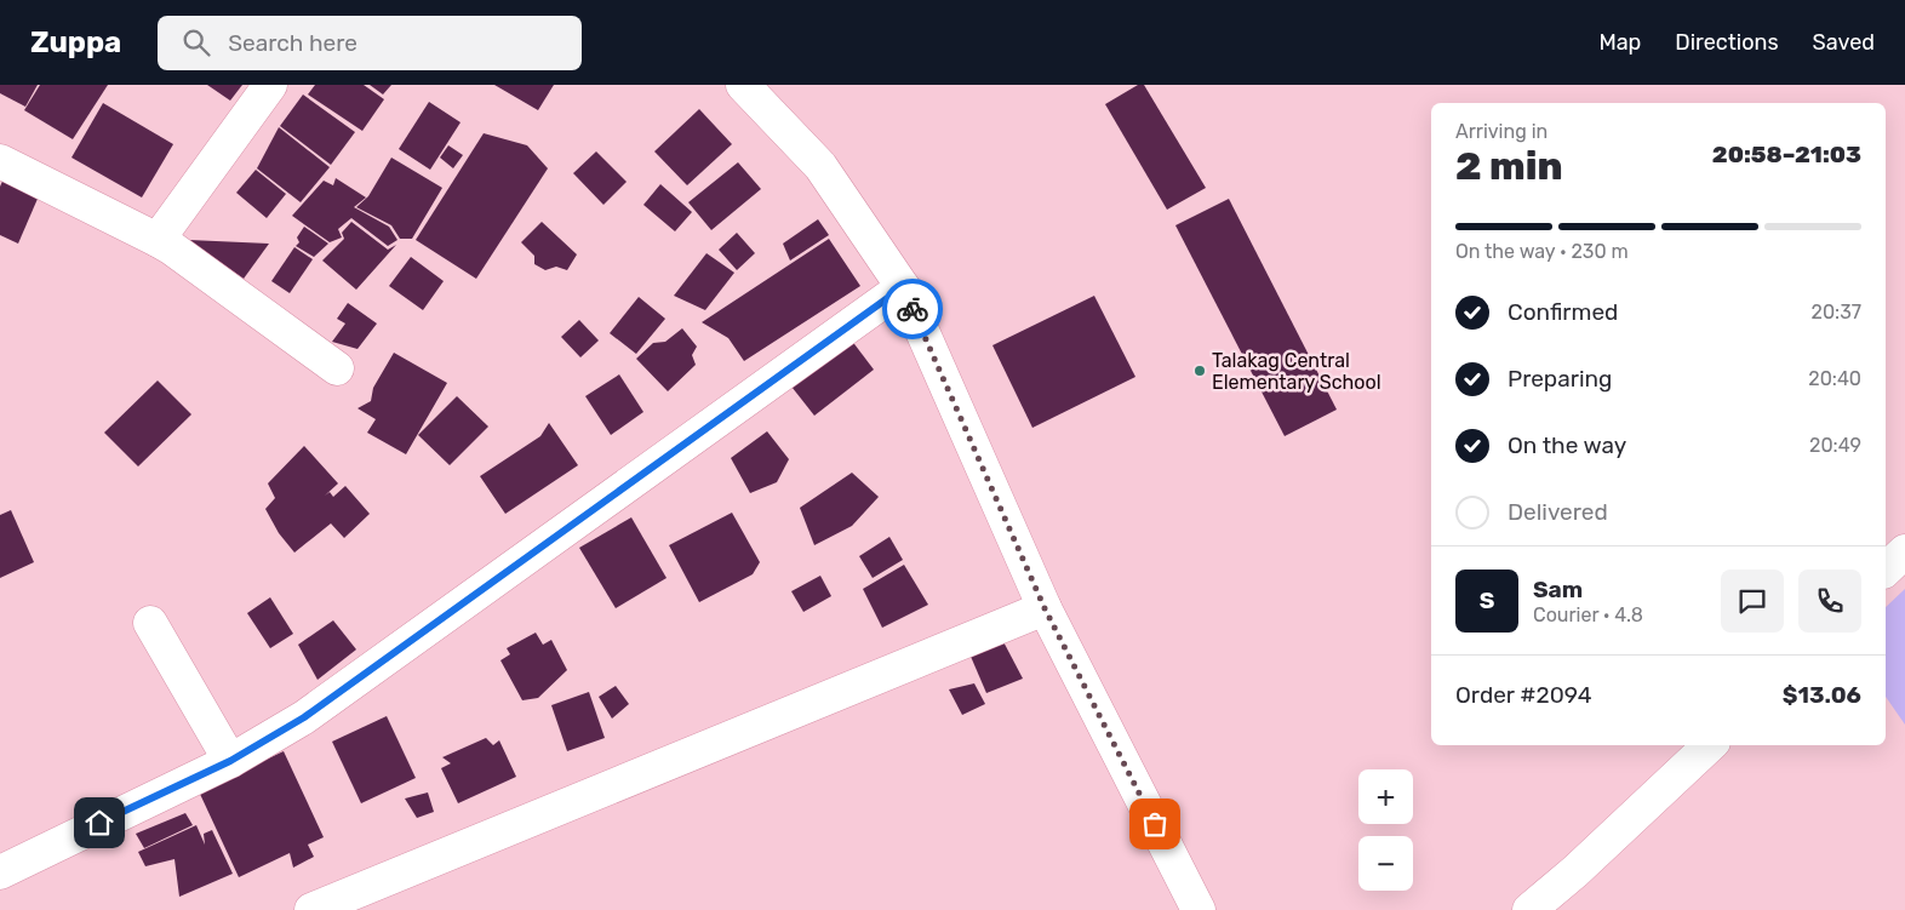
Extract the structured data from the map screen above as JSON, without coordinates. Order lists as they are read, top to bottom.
{
  "places": ["Talakag Central Elementary School"],
  "page": {
    "header": "Zuppa",
    "search": "Search here",
    "nav": ["Map", "Directions", "Saved"],
    "heading": ["2 min", "Arriving in", "20:58–21:03"],
    "panel": [
      "Sam",
      "Courier · 4.8",
      "Order #2094",
      "$13.06"
    ],
    "bar": "On the way · 230 m",
    "list": [
      ["Confirmed", "20:37"],
      ["Preparing", "20:40"],
      ["On the way", "20:49"],
      "Delivered"
    ],
    "round": "S",
    "map_buttons": ["+", "−"]
  }
}
